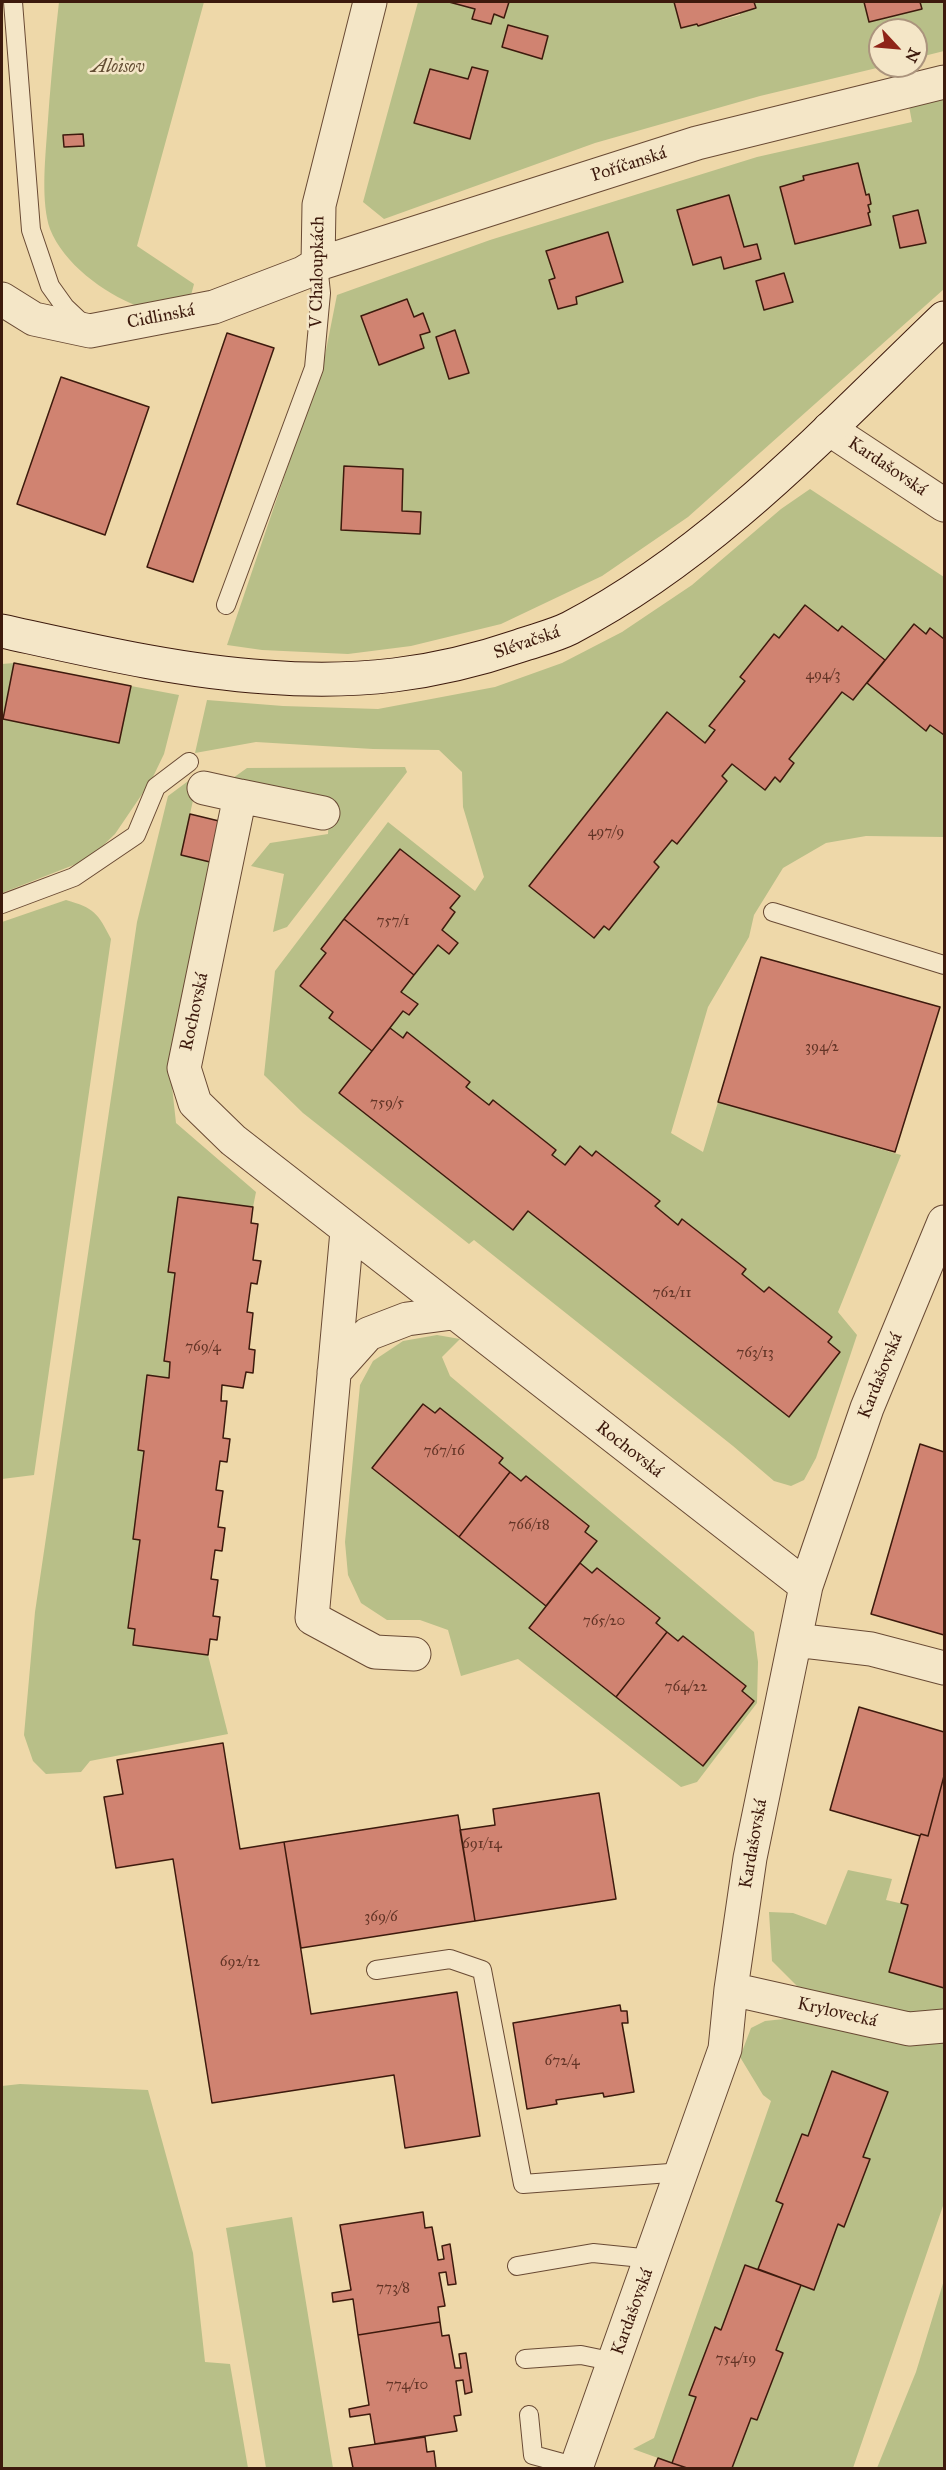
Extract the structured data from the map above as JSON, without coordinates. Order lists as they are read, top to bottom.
{
  "streets": {
    "street": [
      "Poříčanská",
      "V Chaloupkách",
      "Cidlinská",
      "Kardašovská",
      "Slévačská",
      "Rochovská",
      "Krylovecká"
    ]
  },
  "crossings": [
    ["Poříčanská", "V Chaloupkách"],
    ["Poříčanská", "Cidlinská"],
    ["V Chaloupkách", "Cidlinská"],
    ["Kardašovská", "Slévačská"],
    ["Kardašovská", "Rochovská"],
    ["Kardašovská", "Krylovecká"]
  ],
  "parks": ["Aloisov"],
  "house_numbers": [
    "494/3",
    "497/9",
    "757/1",
    "394/2",
    "759/5",
    "762/11",
    "769/4",
    "763/13",
    "767/16",
    "766/18",
    "765/20",
    "764/22",
    "691/14",
    "369/6",
    "692/12",
    "672/4",
    "773/8",
    "754/19",
    "774/10"
  ],
  "north": "bottom right"
}
